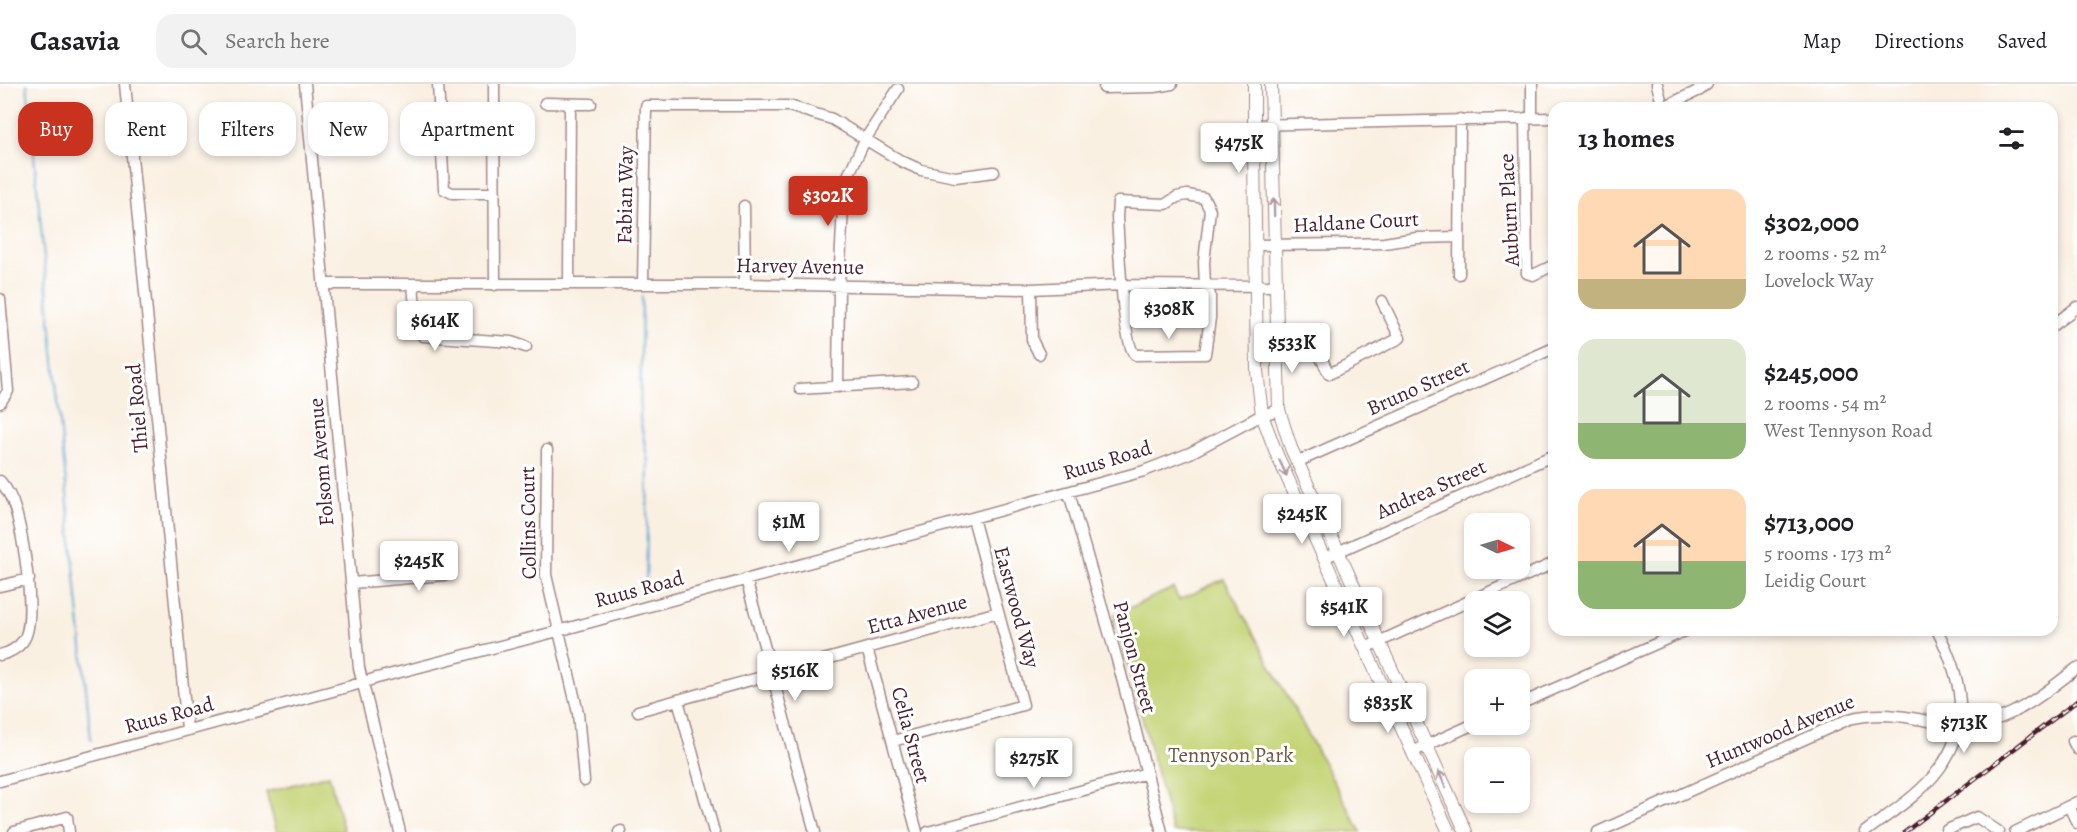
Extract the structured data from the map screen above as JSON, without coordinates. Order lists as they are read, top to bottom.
{
  "streets": {
    "street": [
      "Fabian Way",
      "Auburn Place",
      "Haldane Court",
      "Harvey Avenue",
      "Bruno Street",
      "Thiel Road",
      "Ruus Road",
      "Folsom Avenue",
      "Andrea Street",
      "Collins Court",
      "Eastwood Way",
      "Etta Avenue",
      "Panjon Street",
      "Huntwood Avenue",
      "Celia Street"
    ]
  },
  "crossings": [
    ["Fabian Way", "Harvey Avenue"],
    ["Harvey Avenue", "Folsom Avenue"],
    ["Thiel Road", "Ruus Road"],
    ["Ruus Road", "Folsom Avenue"],
    ["Ruus Road", "Collins Court"],
    ["Ruus Road", "Eastwood Way"],
    ["Ruus Road", "Panjon Street"],
    ["Eastwood Way", "Etta Avenue"],
    ["Eastwood Way", "Celia Street"],
    ["Etta Avenue", "Celia Street"]
  ],
  "parks": ["Tennyson Park"],
  "north": "right",
  "page": {
    "header": "Casavia",
    "search": "Search here",
    "nav": ["Map", "Directions", "Saved"],
    "chip": [
      "Buy",
      "Rent",
      "Filters",
      "New",
      "Apartment"
    ],
    "heading": "13 homes",
    "price": [
      "$475K",
      "$302K",
      "$308K",
      "$614K",
      "$533K",
      "$245K",
      "$1M",
      "$245K",
      "$541K",
      "$516K",
      "$835K",
      "$713K",
      "$275K"
    ],
    "list": [
      {
        "name": "$302,000",
        "note": "2 rooms · 52 m² · Lovelock Way"
      },
      {
        "name": "$245,000",
        "note": "2 rooms · 54 m² · West Tennyson Road"
      },
      {
        "name": "$713,000",
        "note": "5 rooms · 173 m² · Leidig Court"
      }
    ],
    "map_buttons": ["+", "−"]
  }
}
